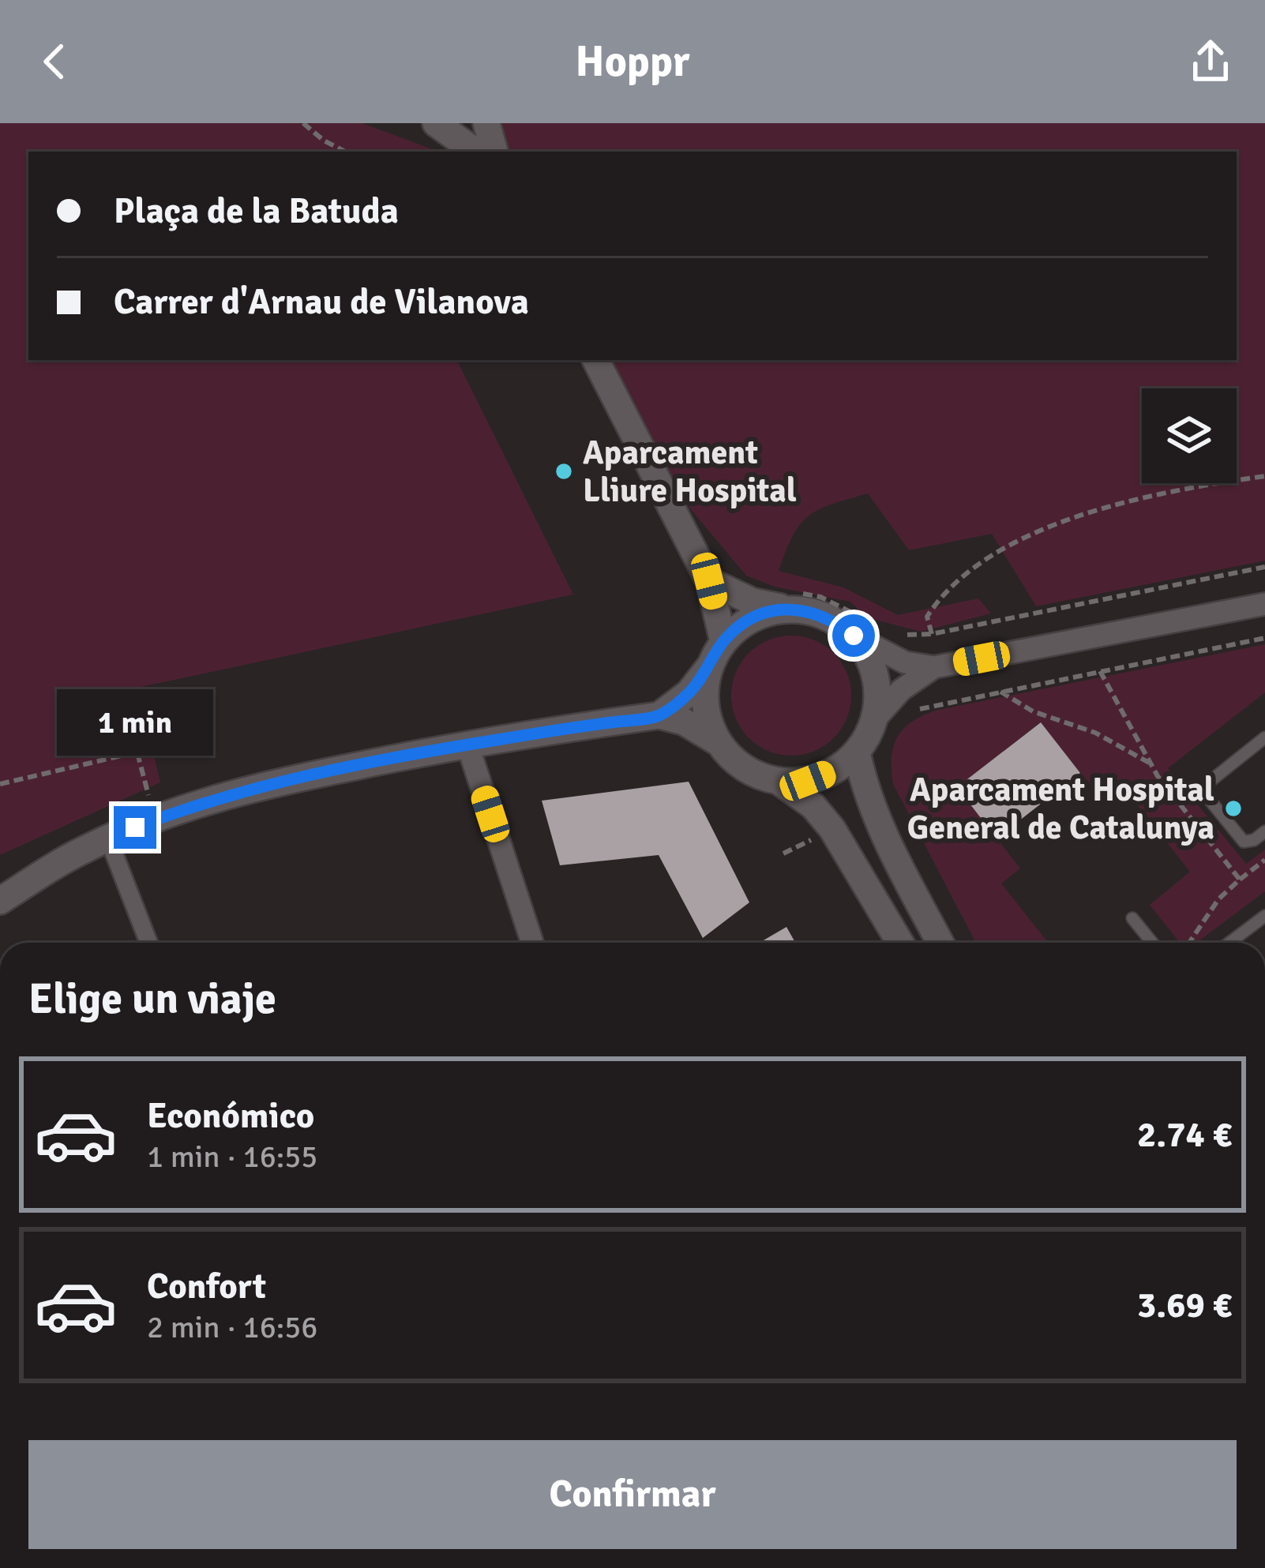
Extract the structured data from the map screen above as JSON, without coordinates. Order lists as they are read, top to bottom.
{
  "places": ["Aparcament Lliure Hospital", "Aparcament Hospital General de Catalunya"],
  "page": {
    "header": "Hoppr",
    "banner": ["Plaça de la Batuda", "Carrer d'Arnau de Vilanova"],
    "bubble": "1 min",
    "heading": "Elige un viaje",
    "list": [
      {
        "name": "Económico",
        "note": "1 min · 16:55",
        "value": "2.74 €"
      },
      {
        "name": "Confort",
        "note": "2 min · 16:56",
        "value": "3.69 €"
      }
    ],
    "buttons": "Confirmar"
  }
}
